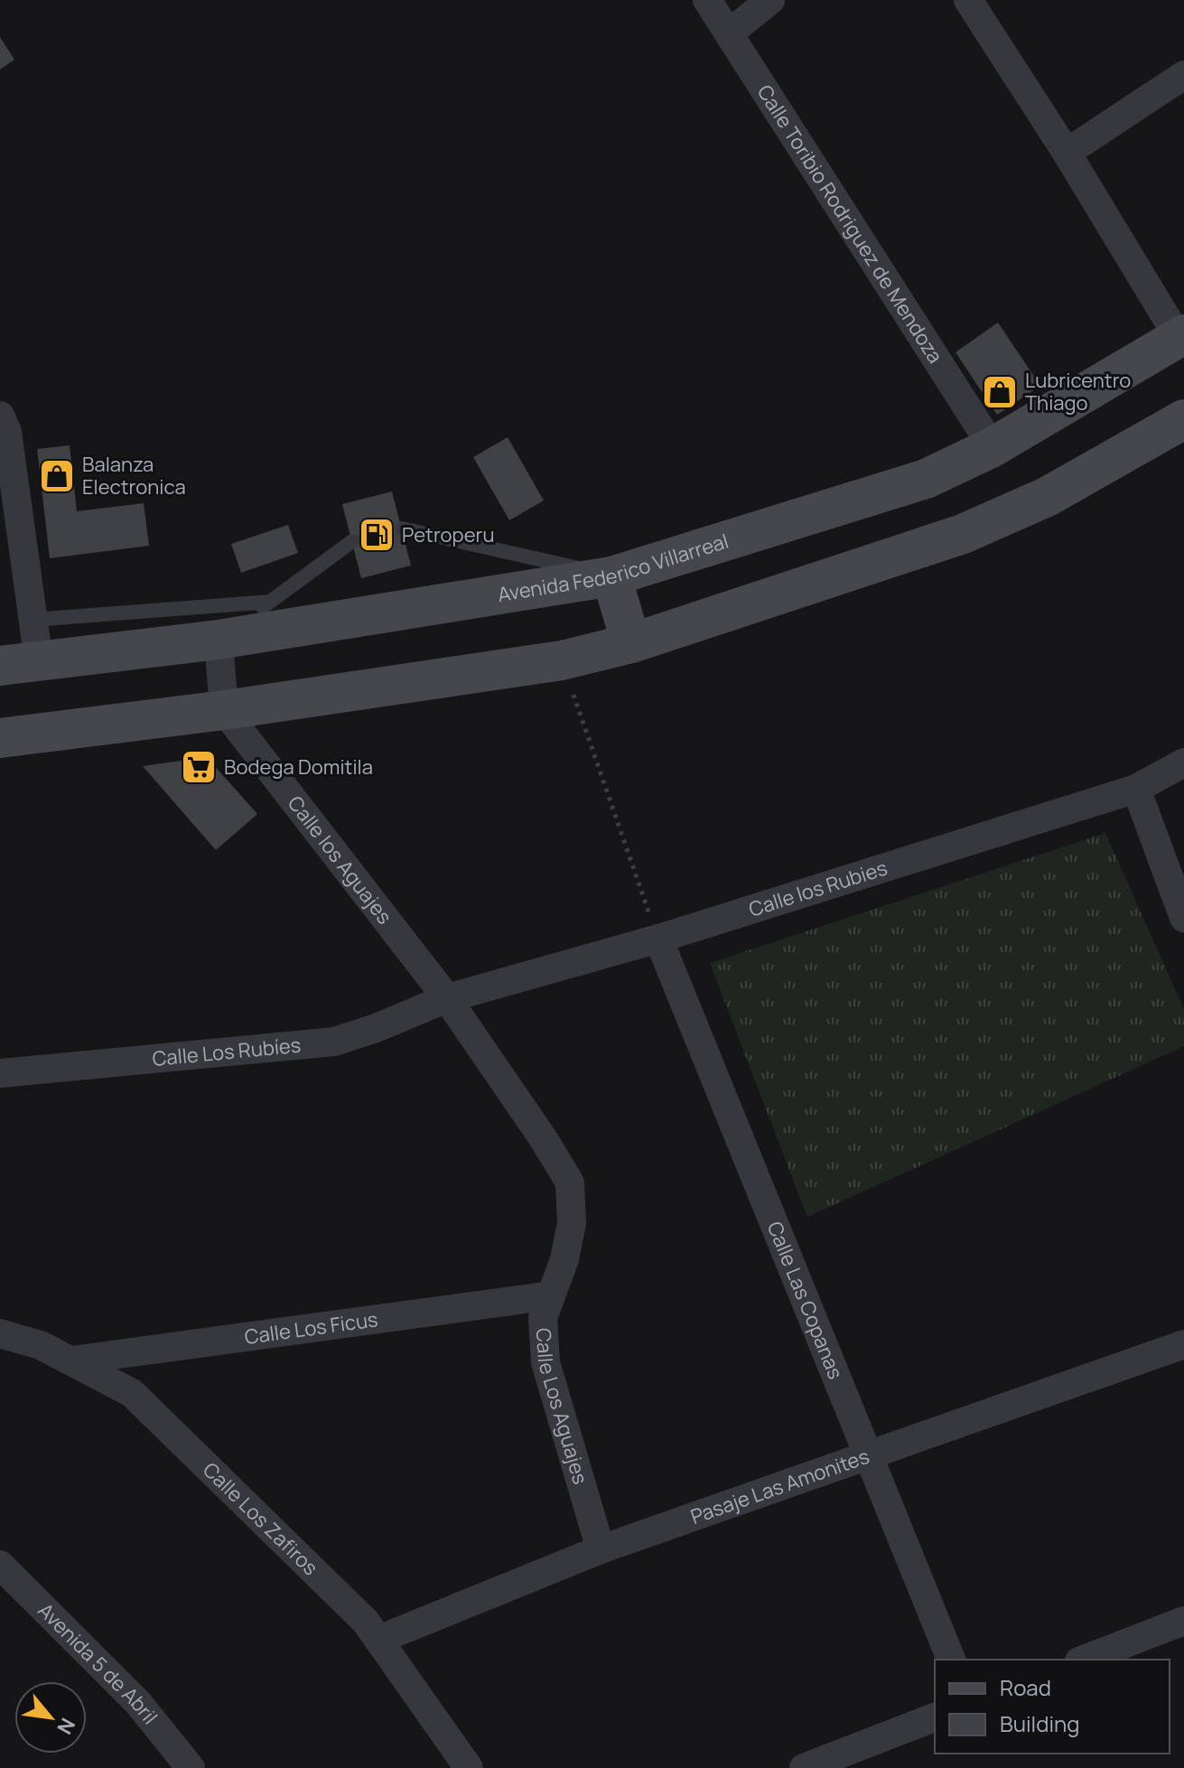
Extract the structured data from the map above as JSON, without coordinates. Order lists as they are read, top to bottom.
{
  "streets": {
    "main road": ["Avenida Federico Villarreal"],
    "street": [
      "Calle Toribio Rodriguez de Mendoza",
      "Calle los Aguajes",
      "Calle los Rubies",
      "Calle Los Rubíes",
      "Calle Las Copanas",
      "Calle Los Ficus",
      "Calle Los Aguajes",
      "Pasaje Las Amonites",
      "Calle Los Zafiros",
      "Avenida 5 de Abril"
    ]
  },
  "crossings": [
    ["Calle Toribio Rodriguez de Mendoza", "Avenida Federico Villarreal"],
    ["Calle los Aguajes", "Calle los Rubies"],
    ["Calle los Aguajes", "Calle Los Rubíes"],
    ["Calle los Aguajes", "Calle Los Aguajes"],
    ["Calle los Rubies", "Calle Los Rubíes"],
    ["Calle los Rubies", "Calle Las Copanas"],
    ["Calle los Rubies", "Calle Los Aguajes"],
    ["Calle Los Rubíes", "Calle Los Aguajes"],
    ["Calle Las Copanas", "Pasaje Las Amonites"],
    ["Calle Los Ficus", "Calle Los Aguajes"],
    ["Calle Los Ficus", "Calle Los Zafiros"],
    ["Calle Los Aguajes", "Pasaje Las Amonites"],
    ["Pasaje Las Amonites", "Calle Los Zafiros"]
  ],
  "places": {
    "shop": ["Lubricentro Thiago", "Balanza Electronica"],
    "fuel station": ["Petroperu"],
    "supermarket": ["Bodega Domitila"]
  },
  "legend": ["Road", "Building"],
  "north": "bottom right"
}
